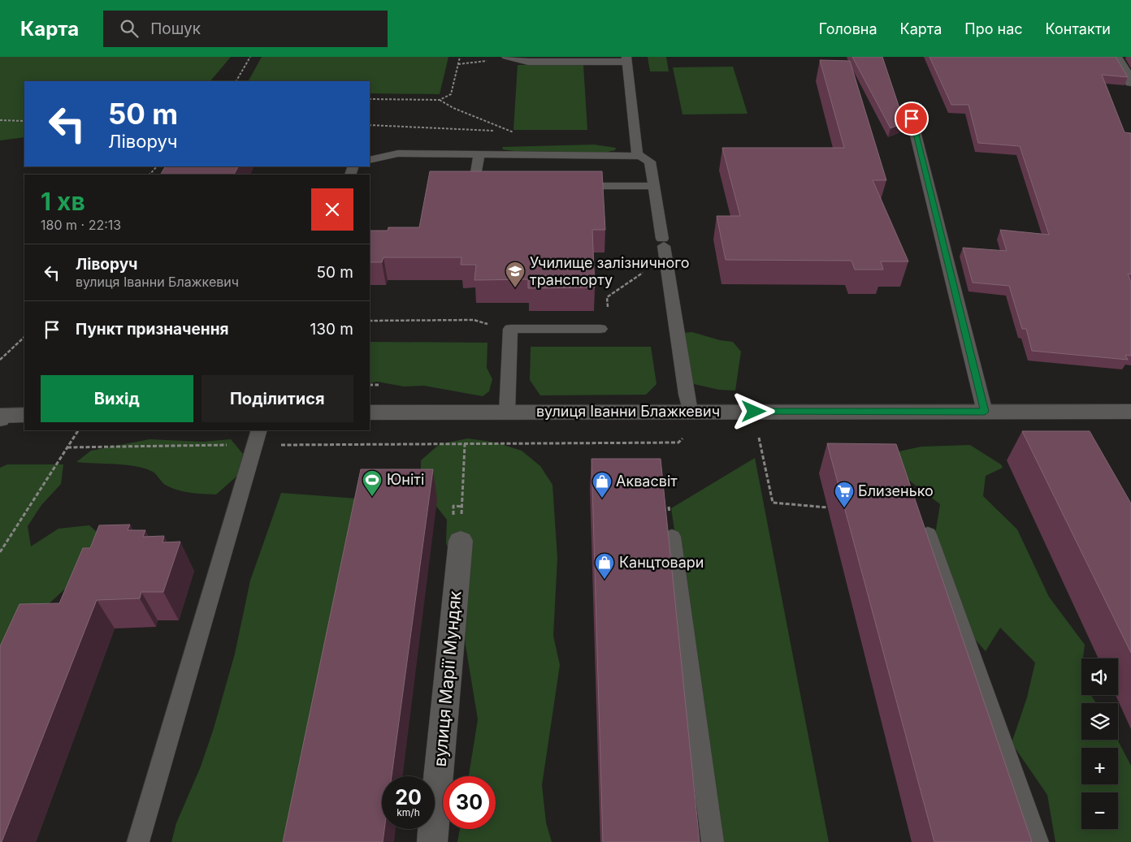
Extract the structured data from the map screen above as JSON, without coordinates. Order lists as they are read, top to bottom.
{
  "streets": {
    "street": ["вулиця Іванни Блажкевич", "вулиця Марії Мундяк"]
  },
  "places": {
    "school or university": ["Училище залізничного транспорту"],
    "sports": ["Юніті"],
    "shop": ["Аквасвіт", "Канцтовари"],
    "supermarket": ["Близенько"]
  },
  "page": {
    "header": "Карта",
    "search": "Пошук",
    "nav": [
      "Головна",
      "Карта",
      "Про нас",
      "Контакти"
    ],
    "turn": ["50 m", "Ліворуч"],
    "heading": ["1 хв", "180 m · 22:13"],
    "list": [
      {
        "name": "Ліворуч",
        "note": "вулиця Іванни Блажкевич",
        "value": "50 m"
      },
      {
        "name": "Пункт призначення",
        "value": "130 m"
      }
    ],
    "buttons": ["Вихід", "Поділитися"],
    "map_buttons": ["+", "−"],
    "speed": "20 km/h",
    "limit": "30"
  }
}
